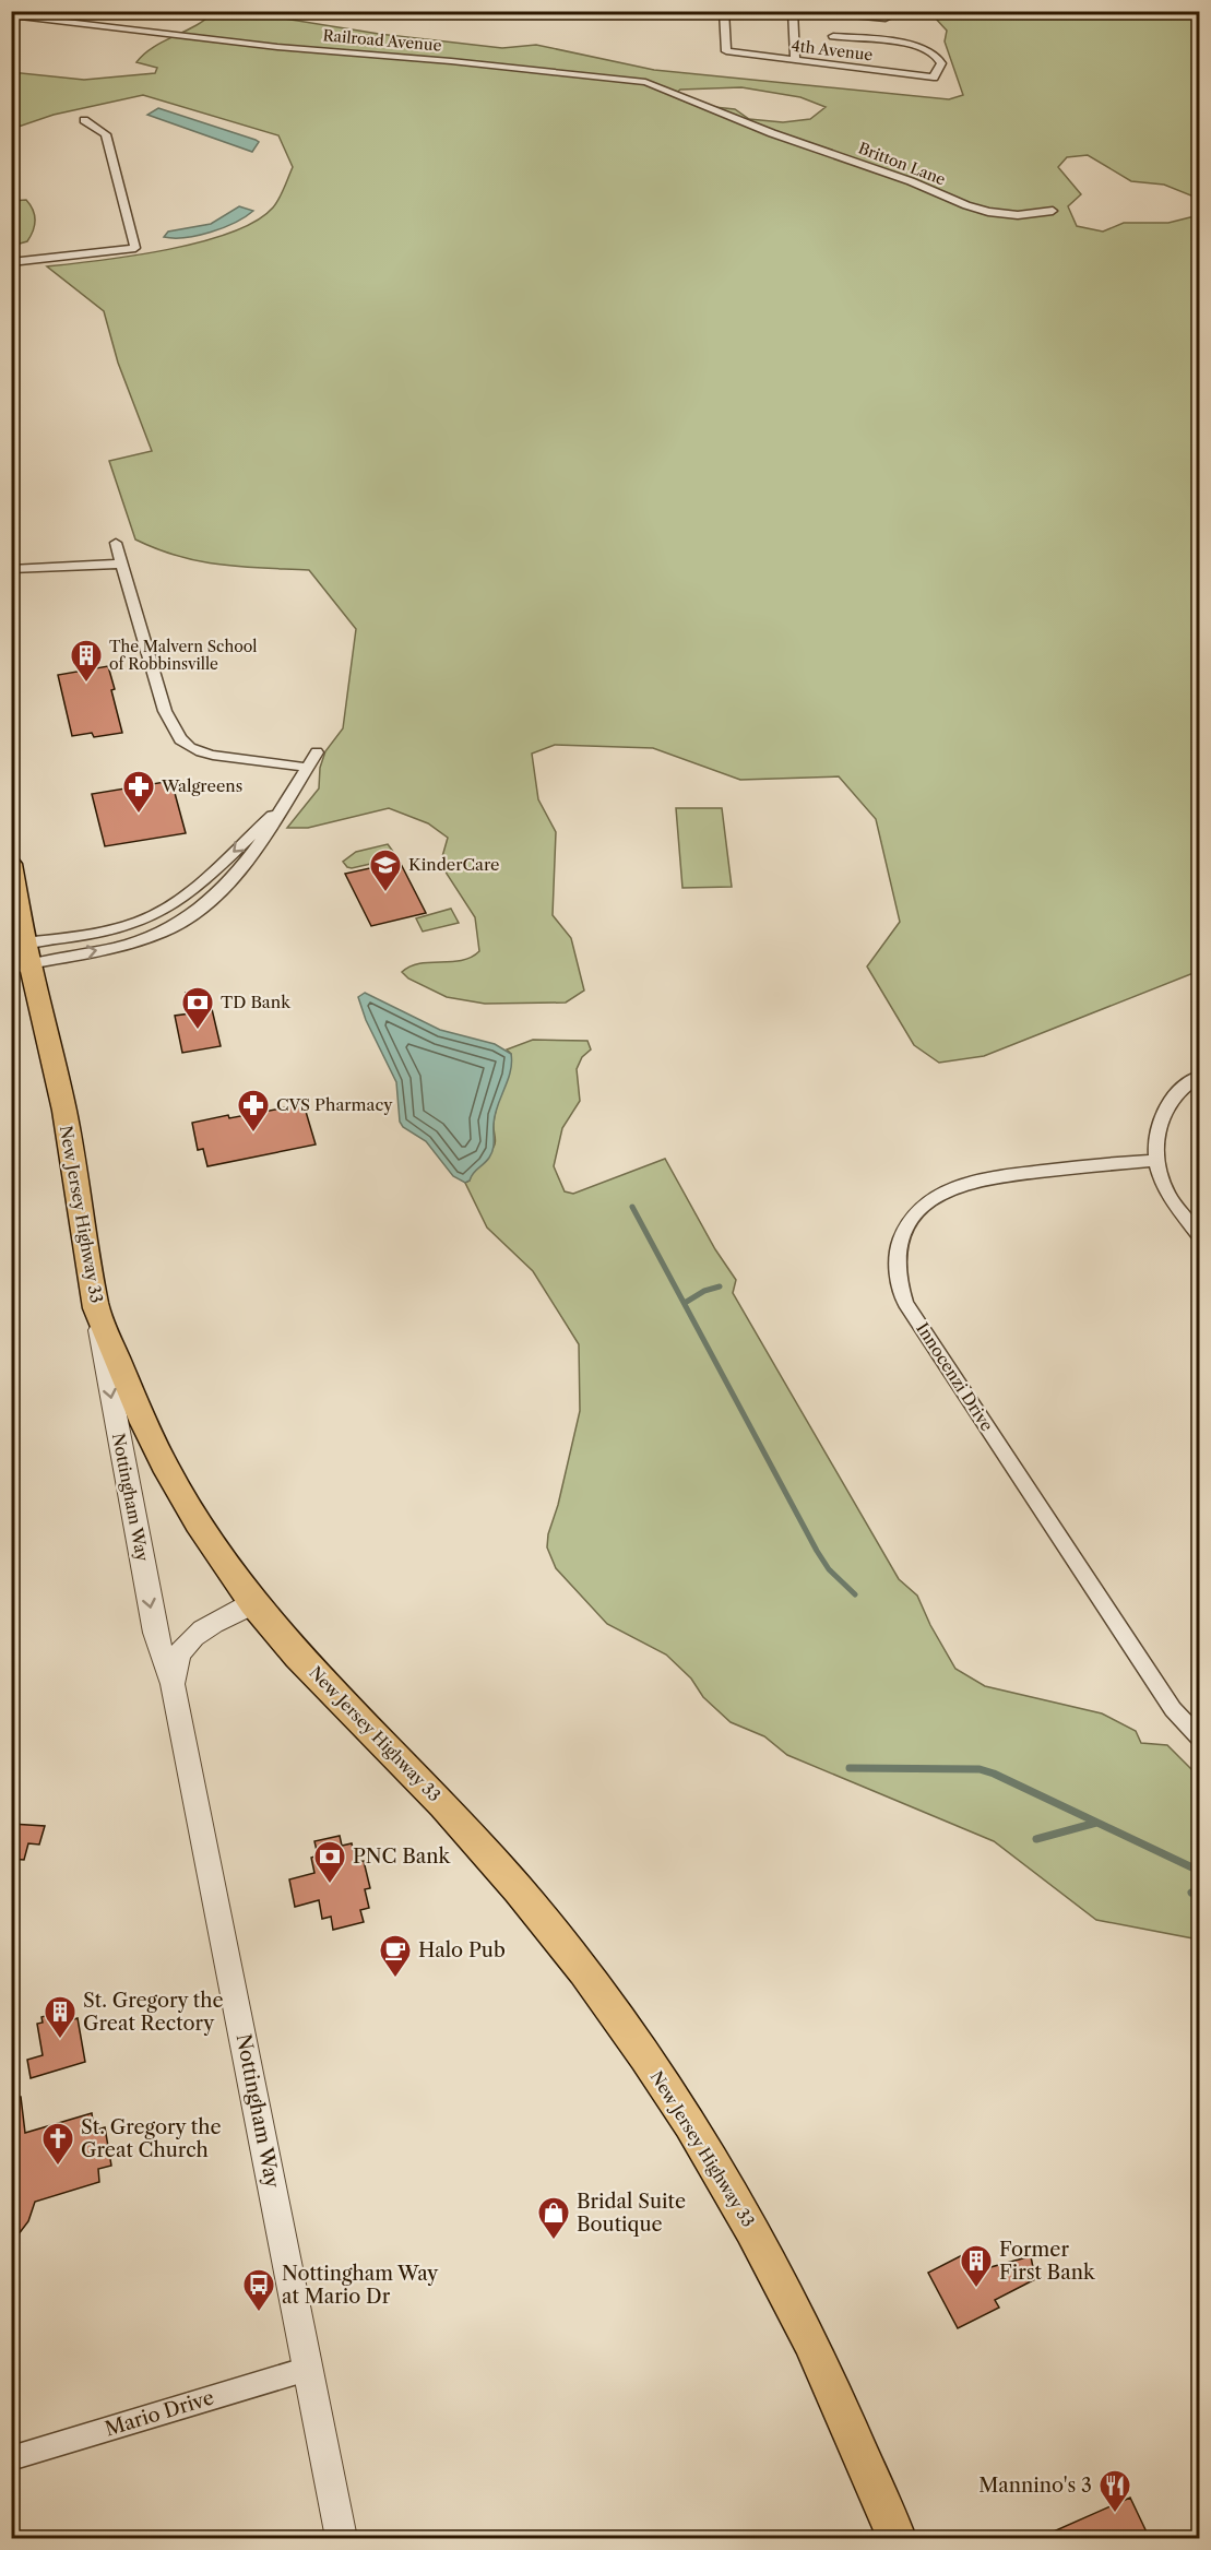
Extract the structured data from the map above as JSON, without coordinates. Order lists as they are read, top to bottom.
{
  "streets": {
    "main road": ["New Jersey Highway 33"],
    "street": [
      "Railroad Avenue",
      "4th Avenue",
      "Britton Lane",
      "Innocenzi Drive",
      "Nottingham Way",
      "Mario Drive"
    ]
  },
  "crossings": [
    ["Railroad Avenue", "Britton Lane"],
    ["New Jersey Highway 33", "Nottingham Way"],
    ["Nottingham Way", "Mario Drive"]
  ],
  "places": {
    "building": ["The Malvern School of Robbinsville", "St. Gregory the Great Rectory", "Former First Bank"],
    "pharmacy": ["Walgreens", "CVS Pharmacy"],
    "school or university": ["KinderCare"],
    "bank": ["TD Bank", "PNC Bank"],
    "cafe": ["Halo Pub"],
    "church": ["St. Gregory the Great Church"],
    "shop": ["Bridal Suite Boutique"],
    "bus stop": ["Nottingham Way at Mario Dr"],
    "restaurant": ["Mannino's 3"]
  }
}
